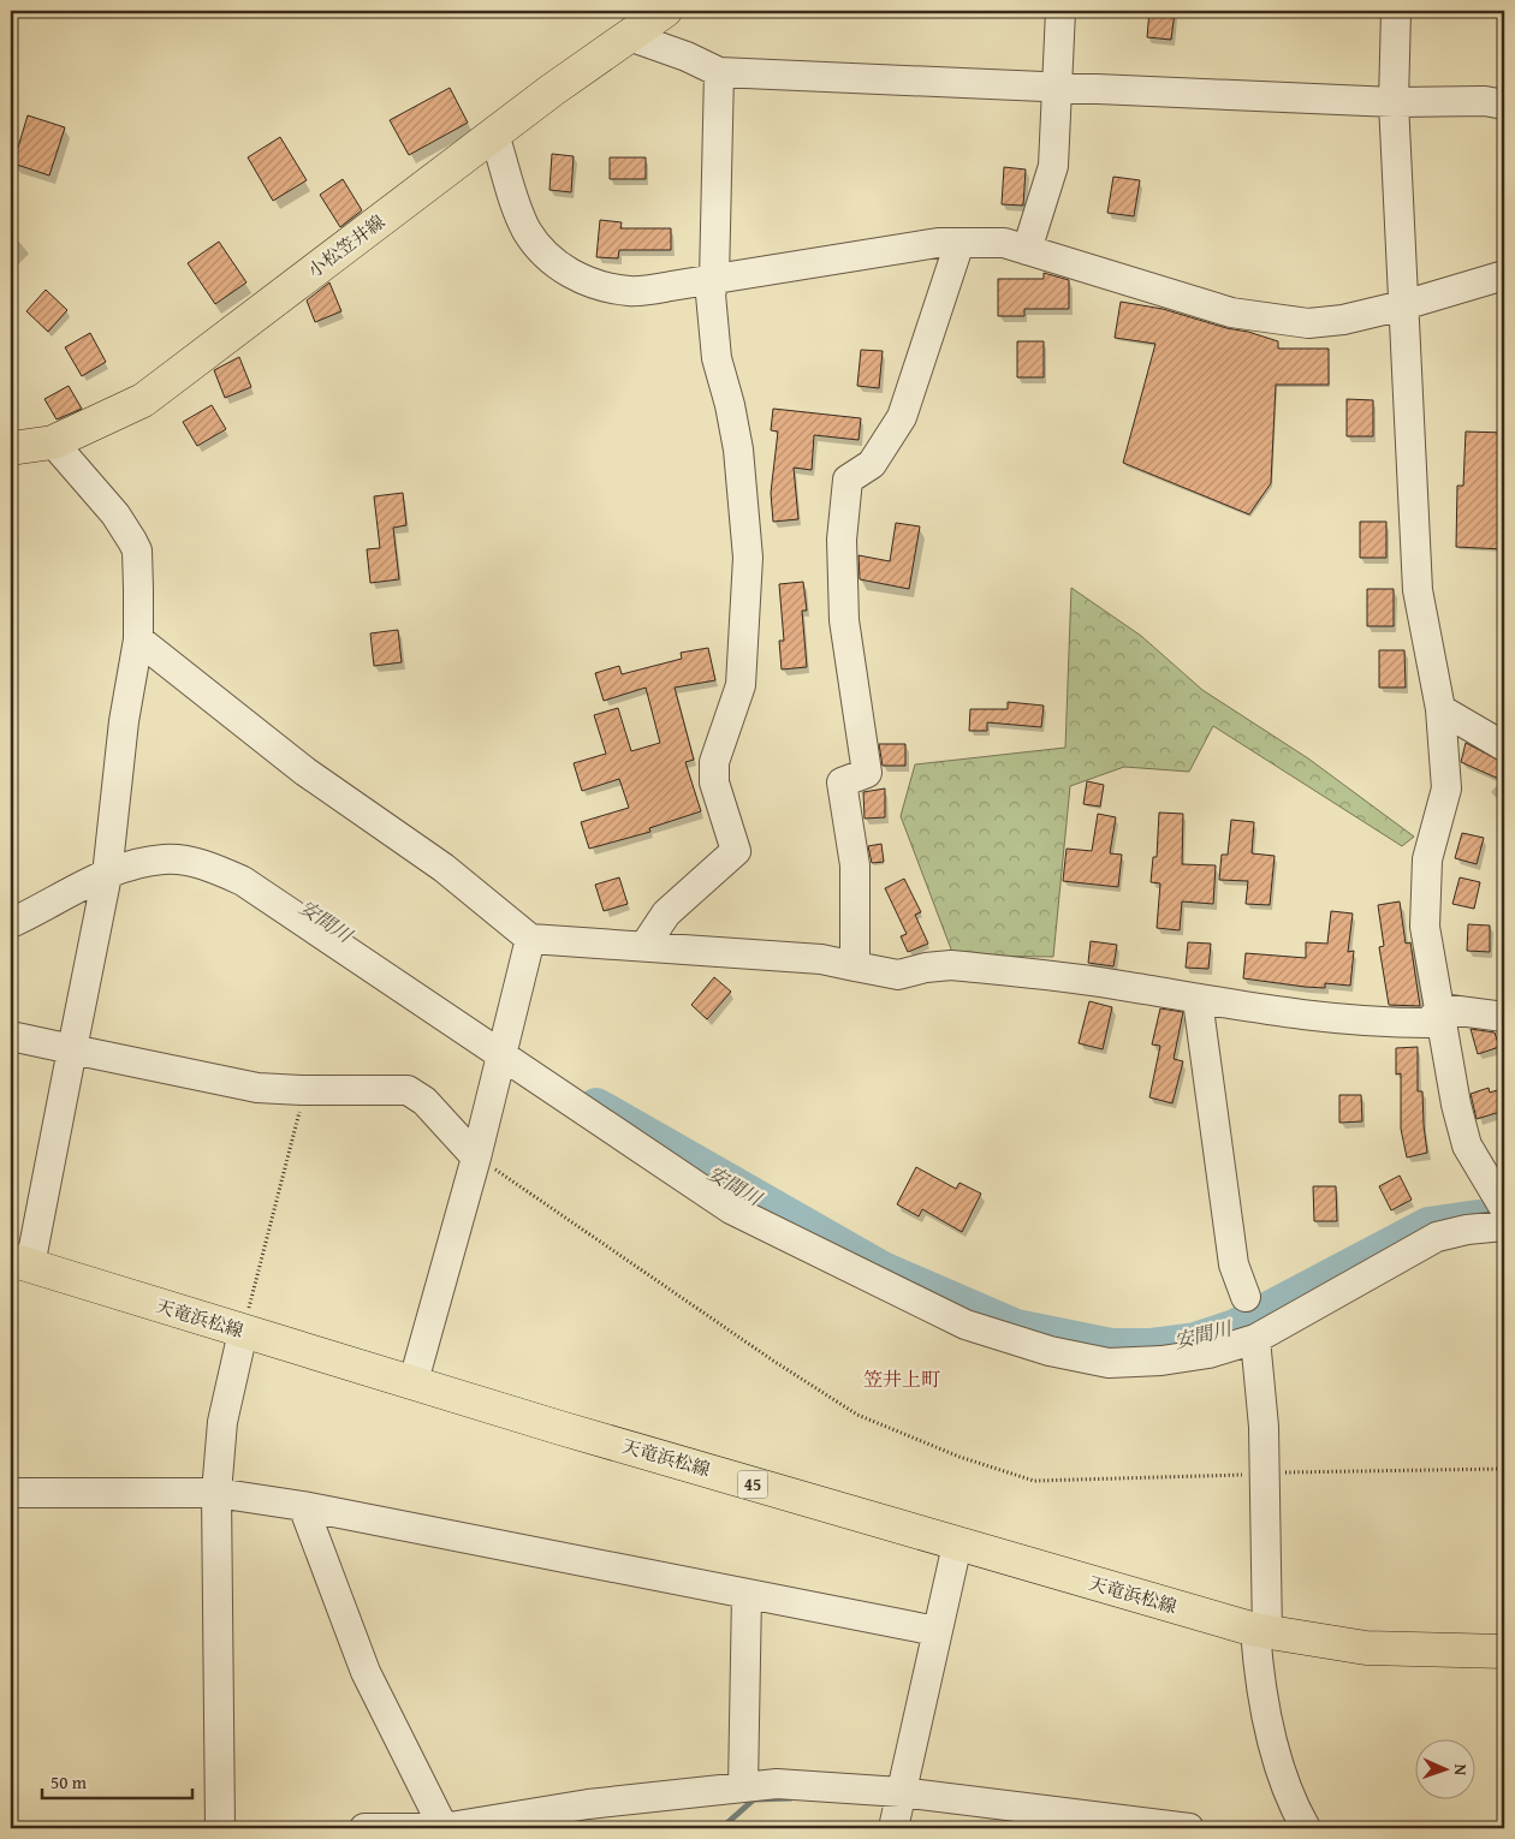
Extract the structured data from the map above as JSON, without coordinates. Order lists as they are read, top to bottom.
{
  "streets": {
    "main road": ["小松笠井線", "天竜浜松線", "45"]
  },
  "districts": ["笠井上町"],
  "water": ["安間川"],
  "scale_bar": "50 m",
  "north": "right"
}
